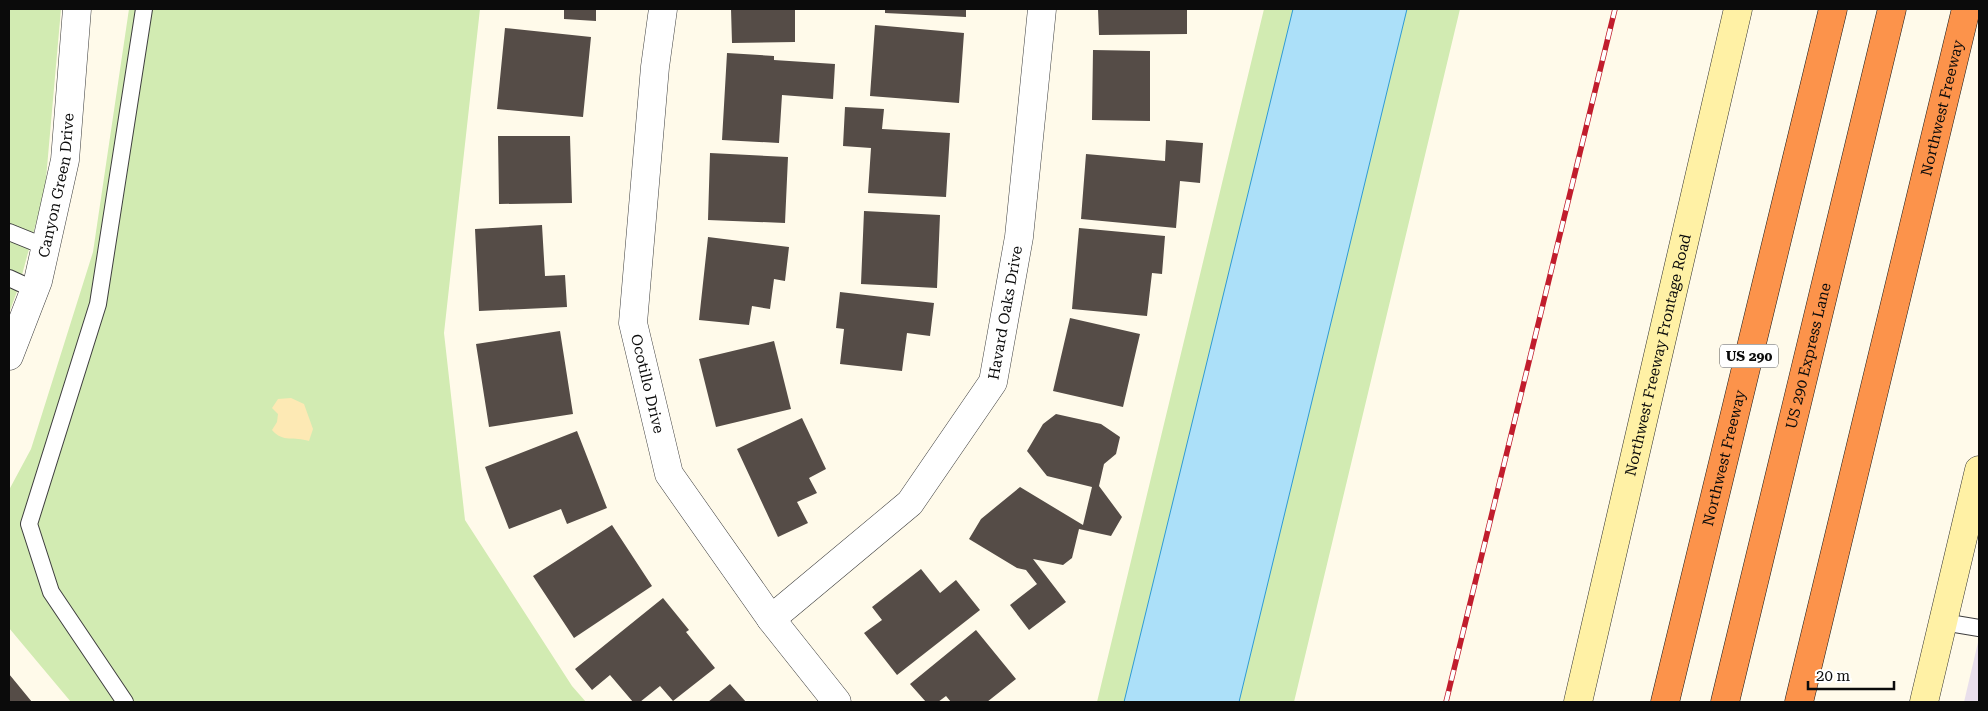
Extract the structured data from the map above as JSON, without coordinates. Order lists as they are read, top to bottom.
{
  "streets": {
    "highway": ["Northwest Freeway", "US 290", "US 290 Express Lane"],
    "main road": ["Northwest Freeway Frontage Road"],
    "street": ["Canyon Green Drive", "Havard Oaks Drive", "Ocotillo Drive"]
  },
  "crossings": [
    ["Havard Oaks Drive", "Ocotillo Drive"]
  ],
  "scale_bar": "20 m"
}
